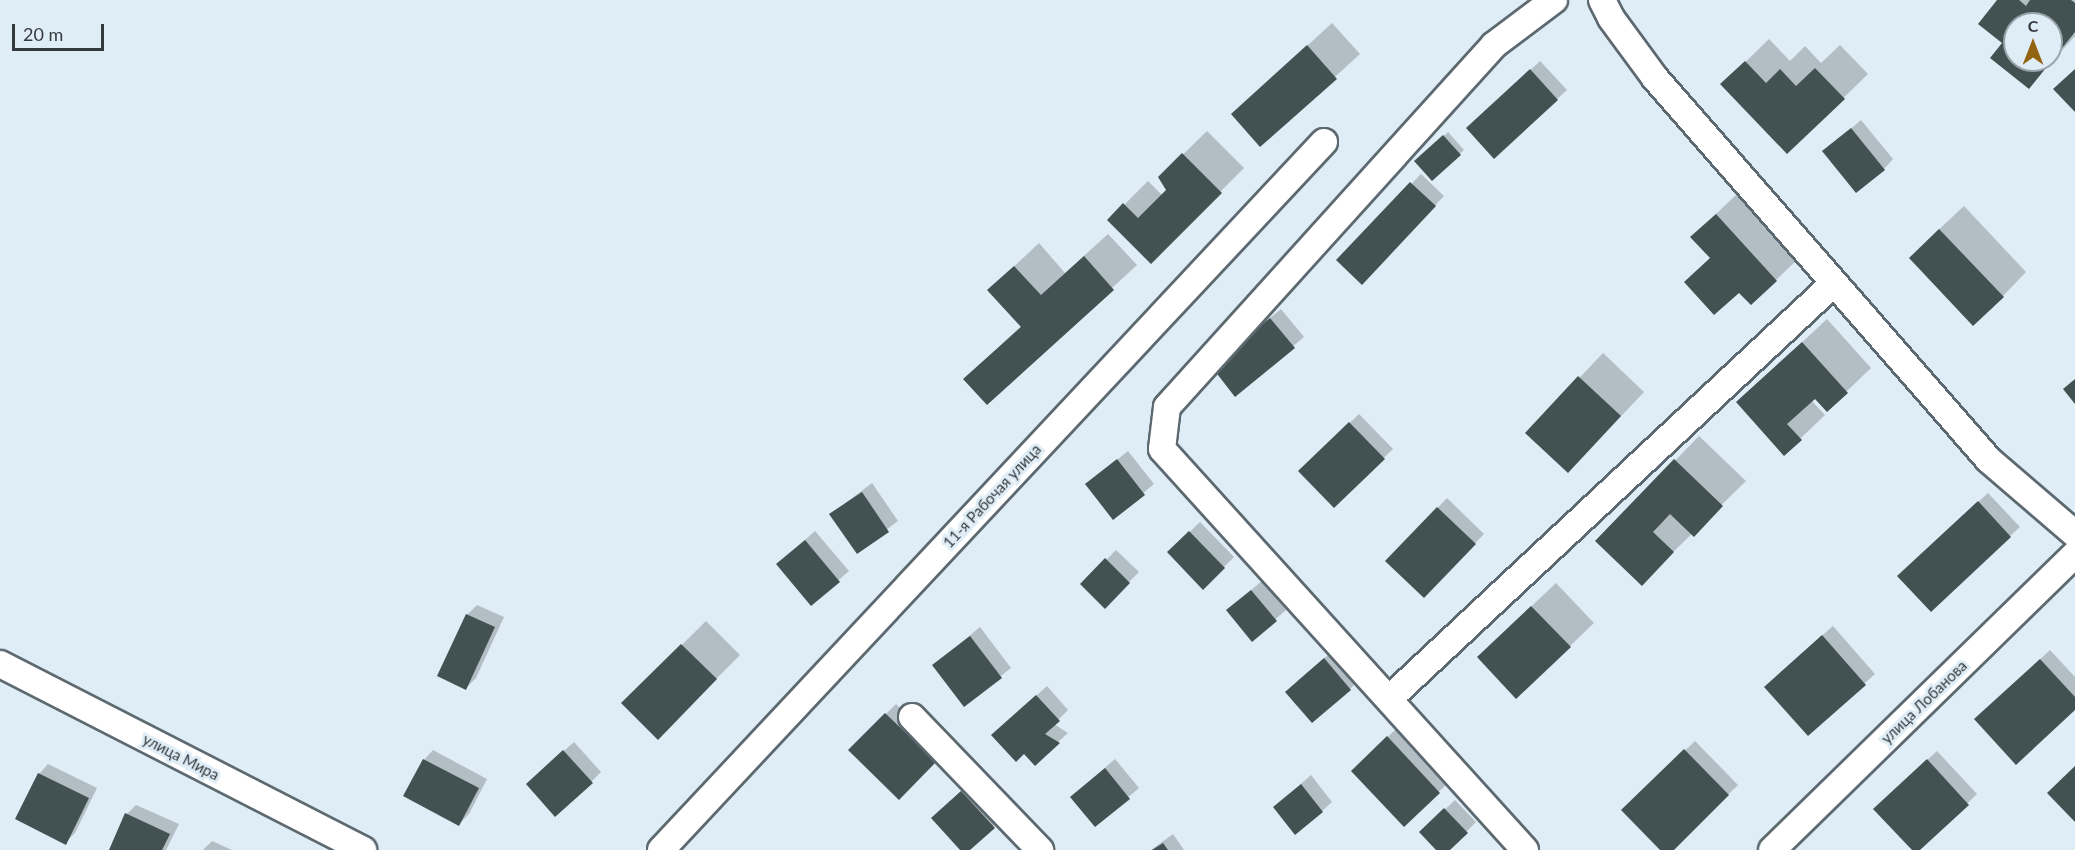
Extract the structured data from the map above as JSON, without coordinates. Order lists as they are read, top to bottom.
{
  "streets": {
    "street": ["11-я Рабочая улица", "улица Лобанова", "улица Мира"]
  },
  "scale_bar": "20 m",
  "north": "top"
}
